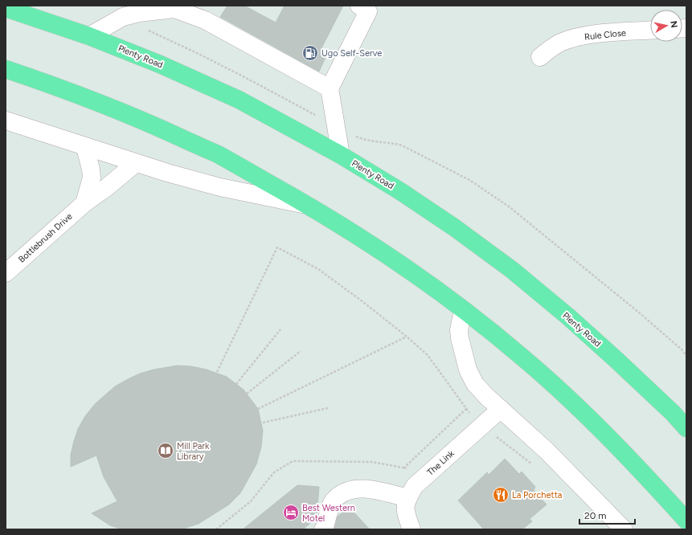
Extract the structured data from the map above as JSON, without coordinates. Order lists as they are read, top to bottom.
{
  "streets": {
    "highway": ["Plenty Road"],
    "street": ["Rule Close", "Bottlebrush Drive", "The Link"]
  },
  "places": {
    "fuel station": ["Ugo Self-Serve"],
    "library": ["Mill Park Library"],
    "restaurant": ["La Porchetta"],
    "hotel": ["Best Western Motel"]
  },
  "scale_bar": "20 m",
  "north": "right"
}
